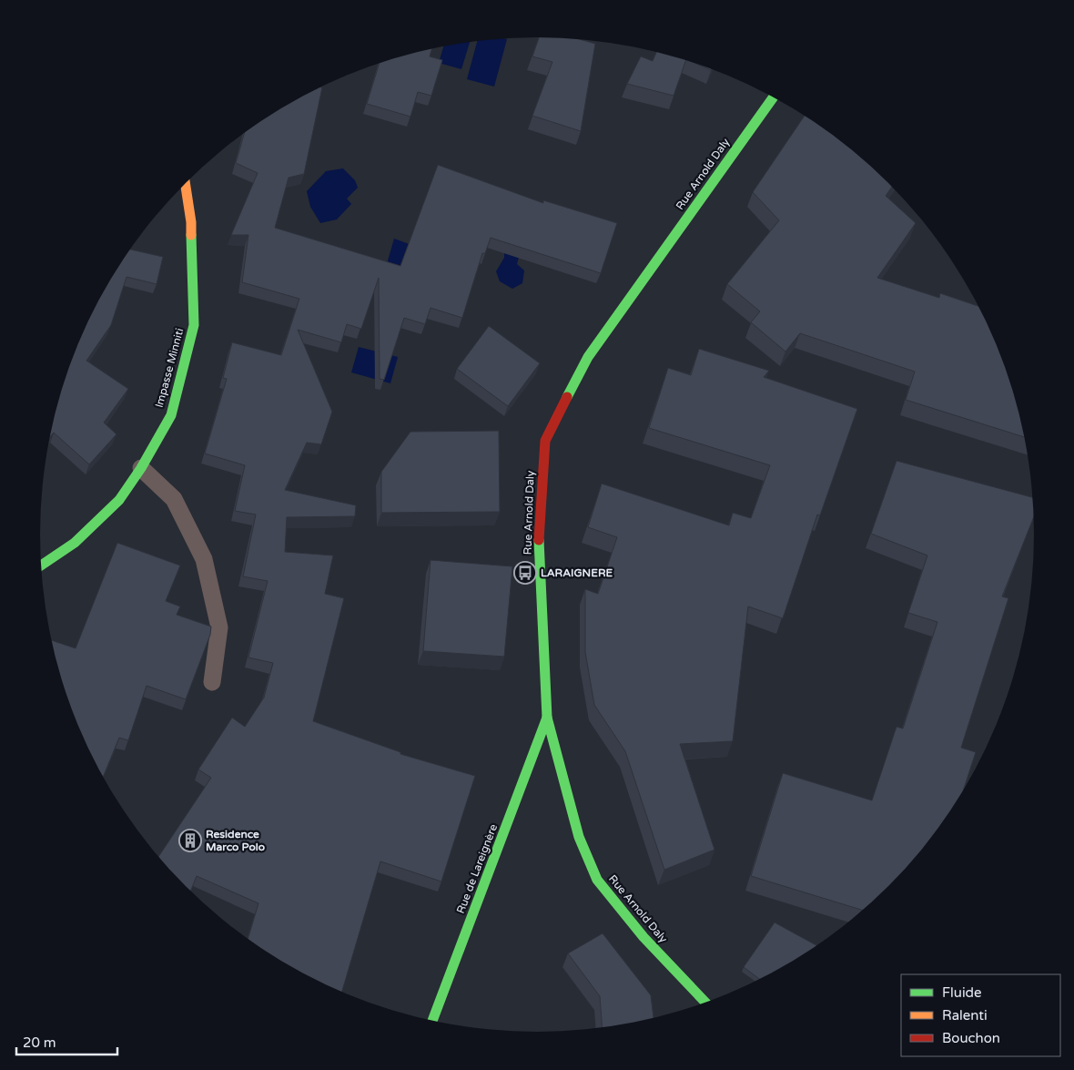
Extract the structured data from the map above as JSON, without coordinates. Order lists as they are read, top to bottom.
{
  "streets": {
    "street": ["Rue Arnold Daly", "Impasse Minniti", "Rue de Lareignère"]
  },
  "crossings": [
    ["Rue Arnold Daly", "Rue de Lareignère"]
  ],
  "places": {
    "bus stop": ["LARAIGNERE"],
    "building": ["Residence Marco Polo"]
  },
  "legend": ["Fluide", "Ralenti", "Bouchon"],
  "scale_bar": "20 m"
}
